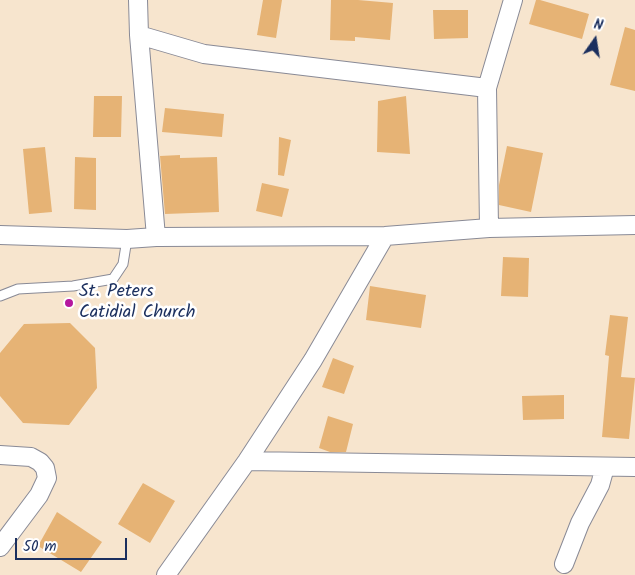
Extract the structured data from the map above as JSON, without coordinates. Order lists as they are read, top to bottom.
{
  "places": ["St. Peters Catidial Church"],
  "scale_bar": "50 m",
  "north": "top"
}
